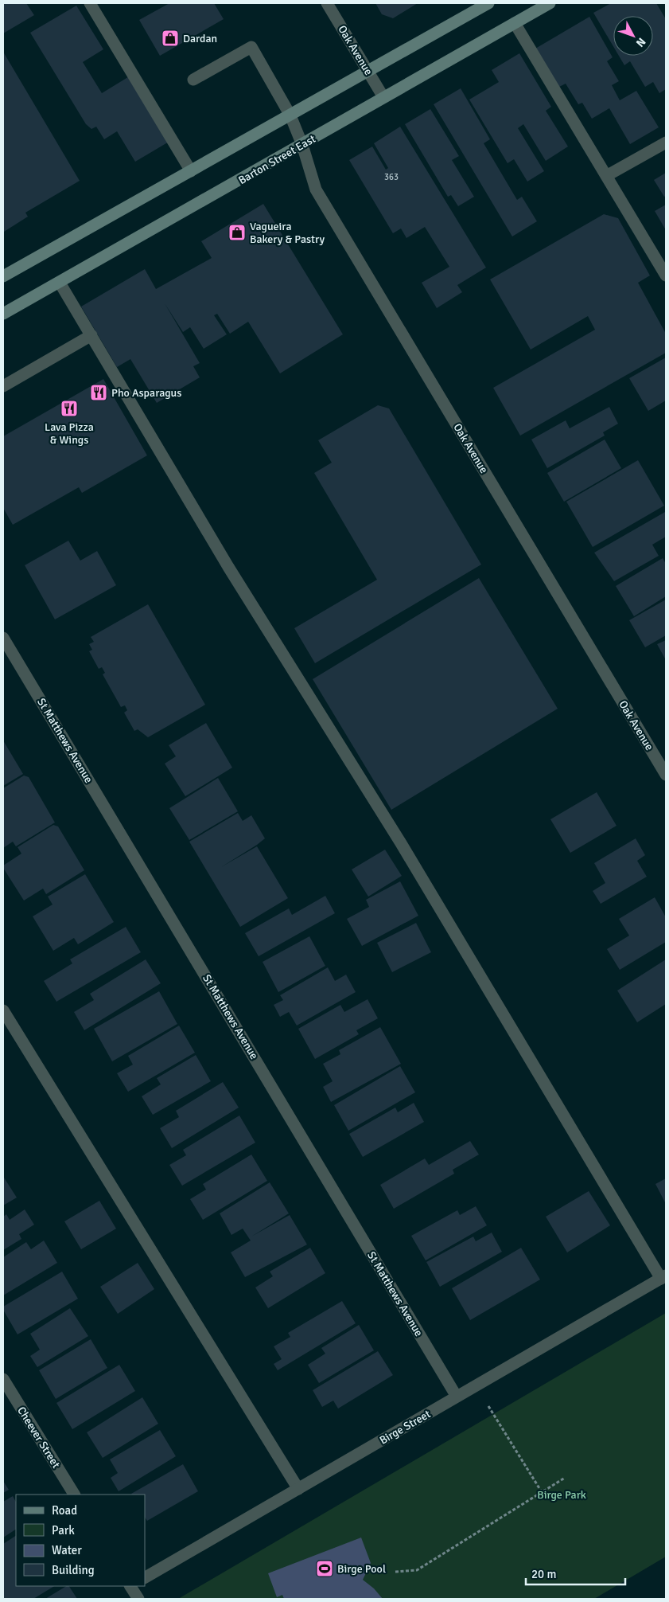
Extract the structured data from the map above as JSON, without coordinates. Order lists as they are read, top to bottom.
{
  "streets": {
    "main road": ["Barton Street East"],
    "street": [
      "Oak Avenue",
      "St Matthews Avenue",
      "Birge Street",
      "Cheever Street"
    ]
  },
  "crossings": [
    ["Oak Avenue", "Barton Street East"],
    ["St Matthews Avenue", "Birge Street"]
  ],
  "parks": ["Birge Park"],
  "places": {
    "shop": ["Dardan", "Vagueira Bakery & Pastry"],
    "restaurant": ["Pho Asparagus", "Lava Pizza & Wings"],
    "sports": ["Birge Pool"]
  },
  "house_numbers": ["363"],
  "legend": [
    "Road",
    "Park",
    "Water",
    "Building"
  ],
  "scale_bar": "20 m",
  "north": "bottom right"
}
